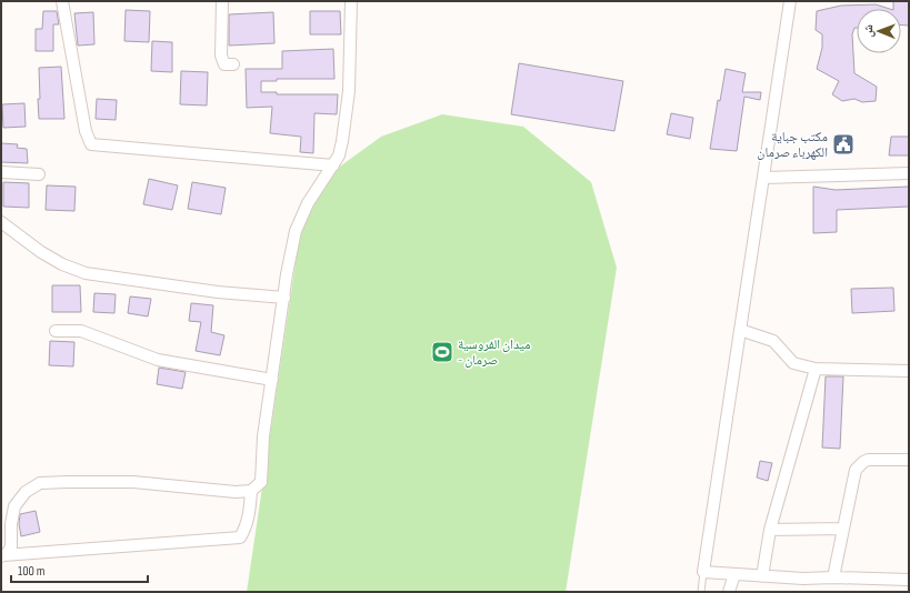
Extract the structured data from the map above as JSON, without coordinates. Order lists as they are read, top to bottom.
{
  "places": {
    "public building": ["مكتب جباية الكهرباء صرمان"],
    "sports": ["ميدان الفروسية - صرمان"]
  },
  "scale_bar": "100 m",
  "north": "left"
}
